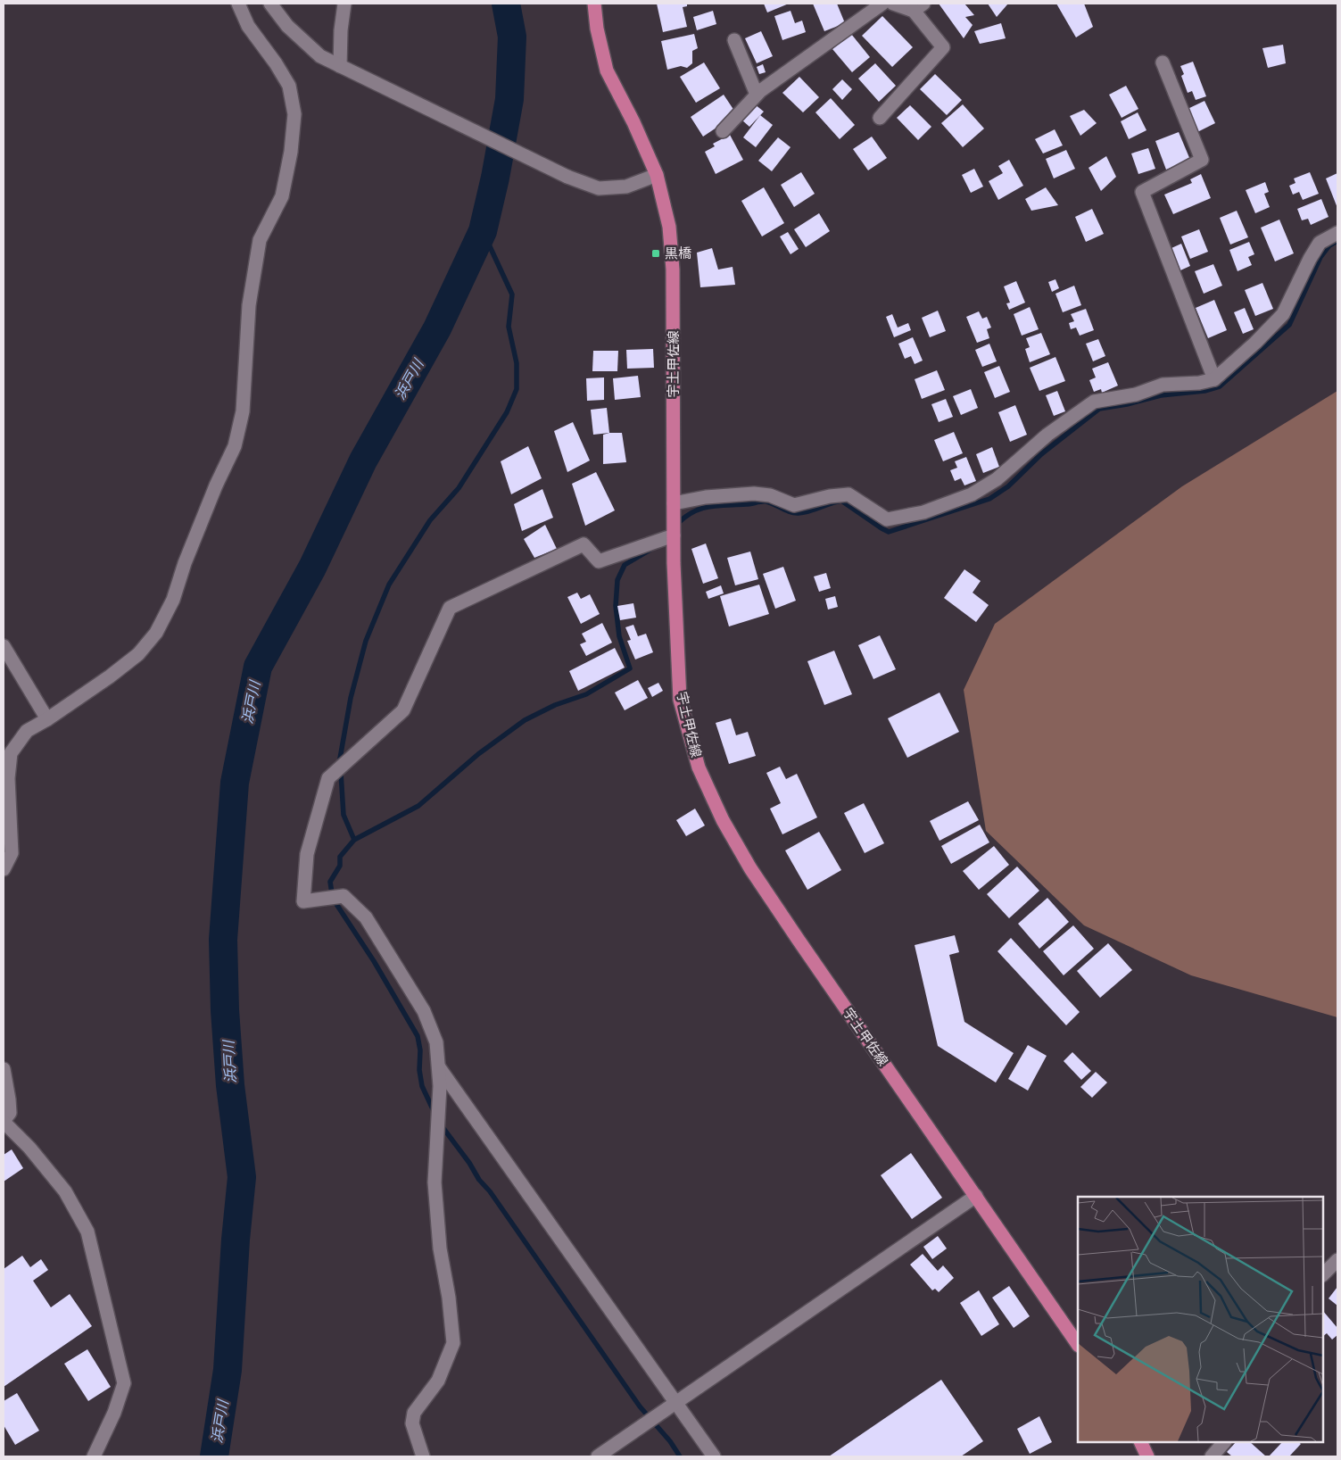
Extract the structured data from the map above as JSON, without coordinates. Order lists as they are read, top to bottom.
{
  "streets": {
    "main road": ["宇土甲佐線"]
  },
  "water": ["浜戸川"],
  "places": {
    "transit": ["黒橋"]
  }
}
